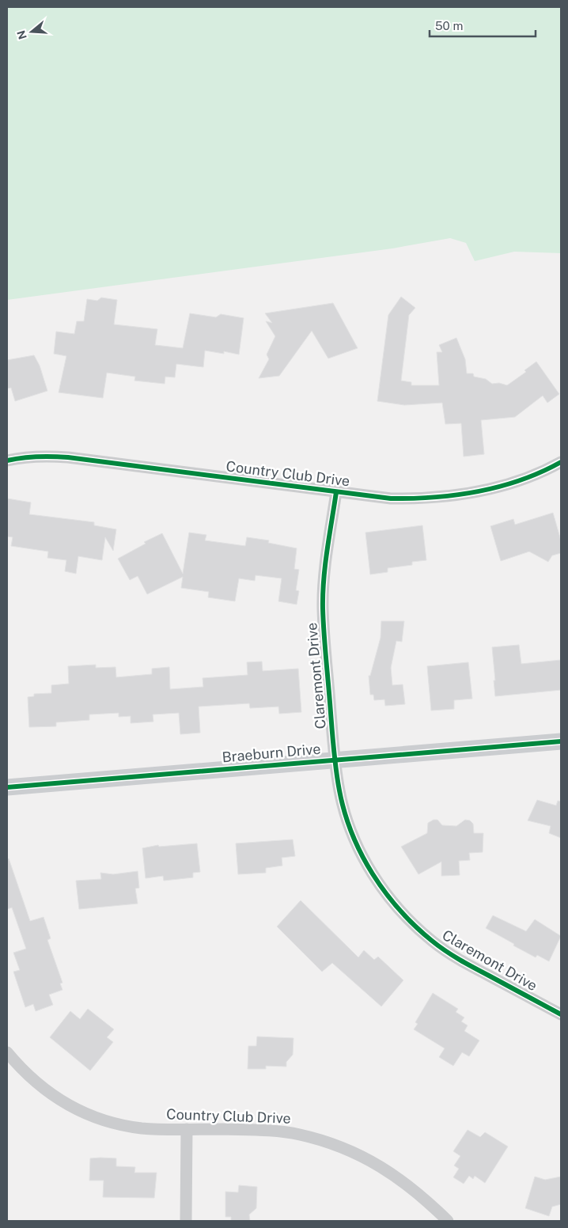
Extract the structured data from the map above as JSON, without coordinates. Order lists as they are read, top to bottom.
{
  "streets": {
    "street": ["Country Club Drive", "Claremont Drive", "Braeburn Drive"]
  },
  "crossings": [
    ["Country Club Drive", "Claremont Drive"],
    ["Claremont Drive", "Braeburn Drive"]
  ],
  "scale_bar": "50 m",
  "north": "left"
}
